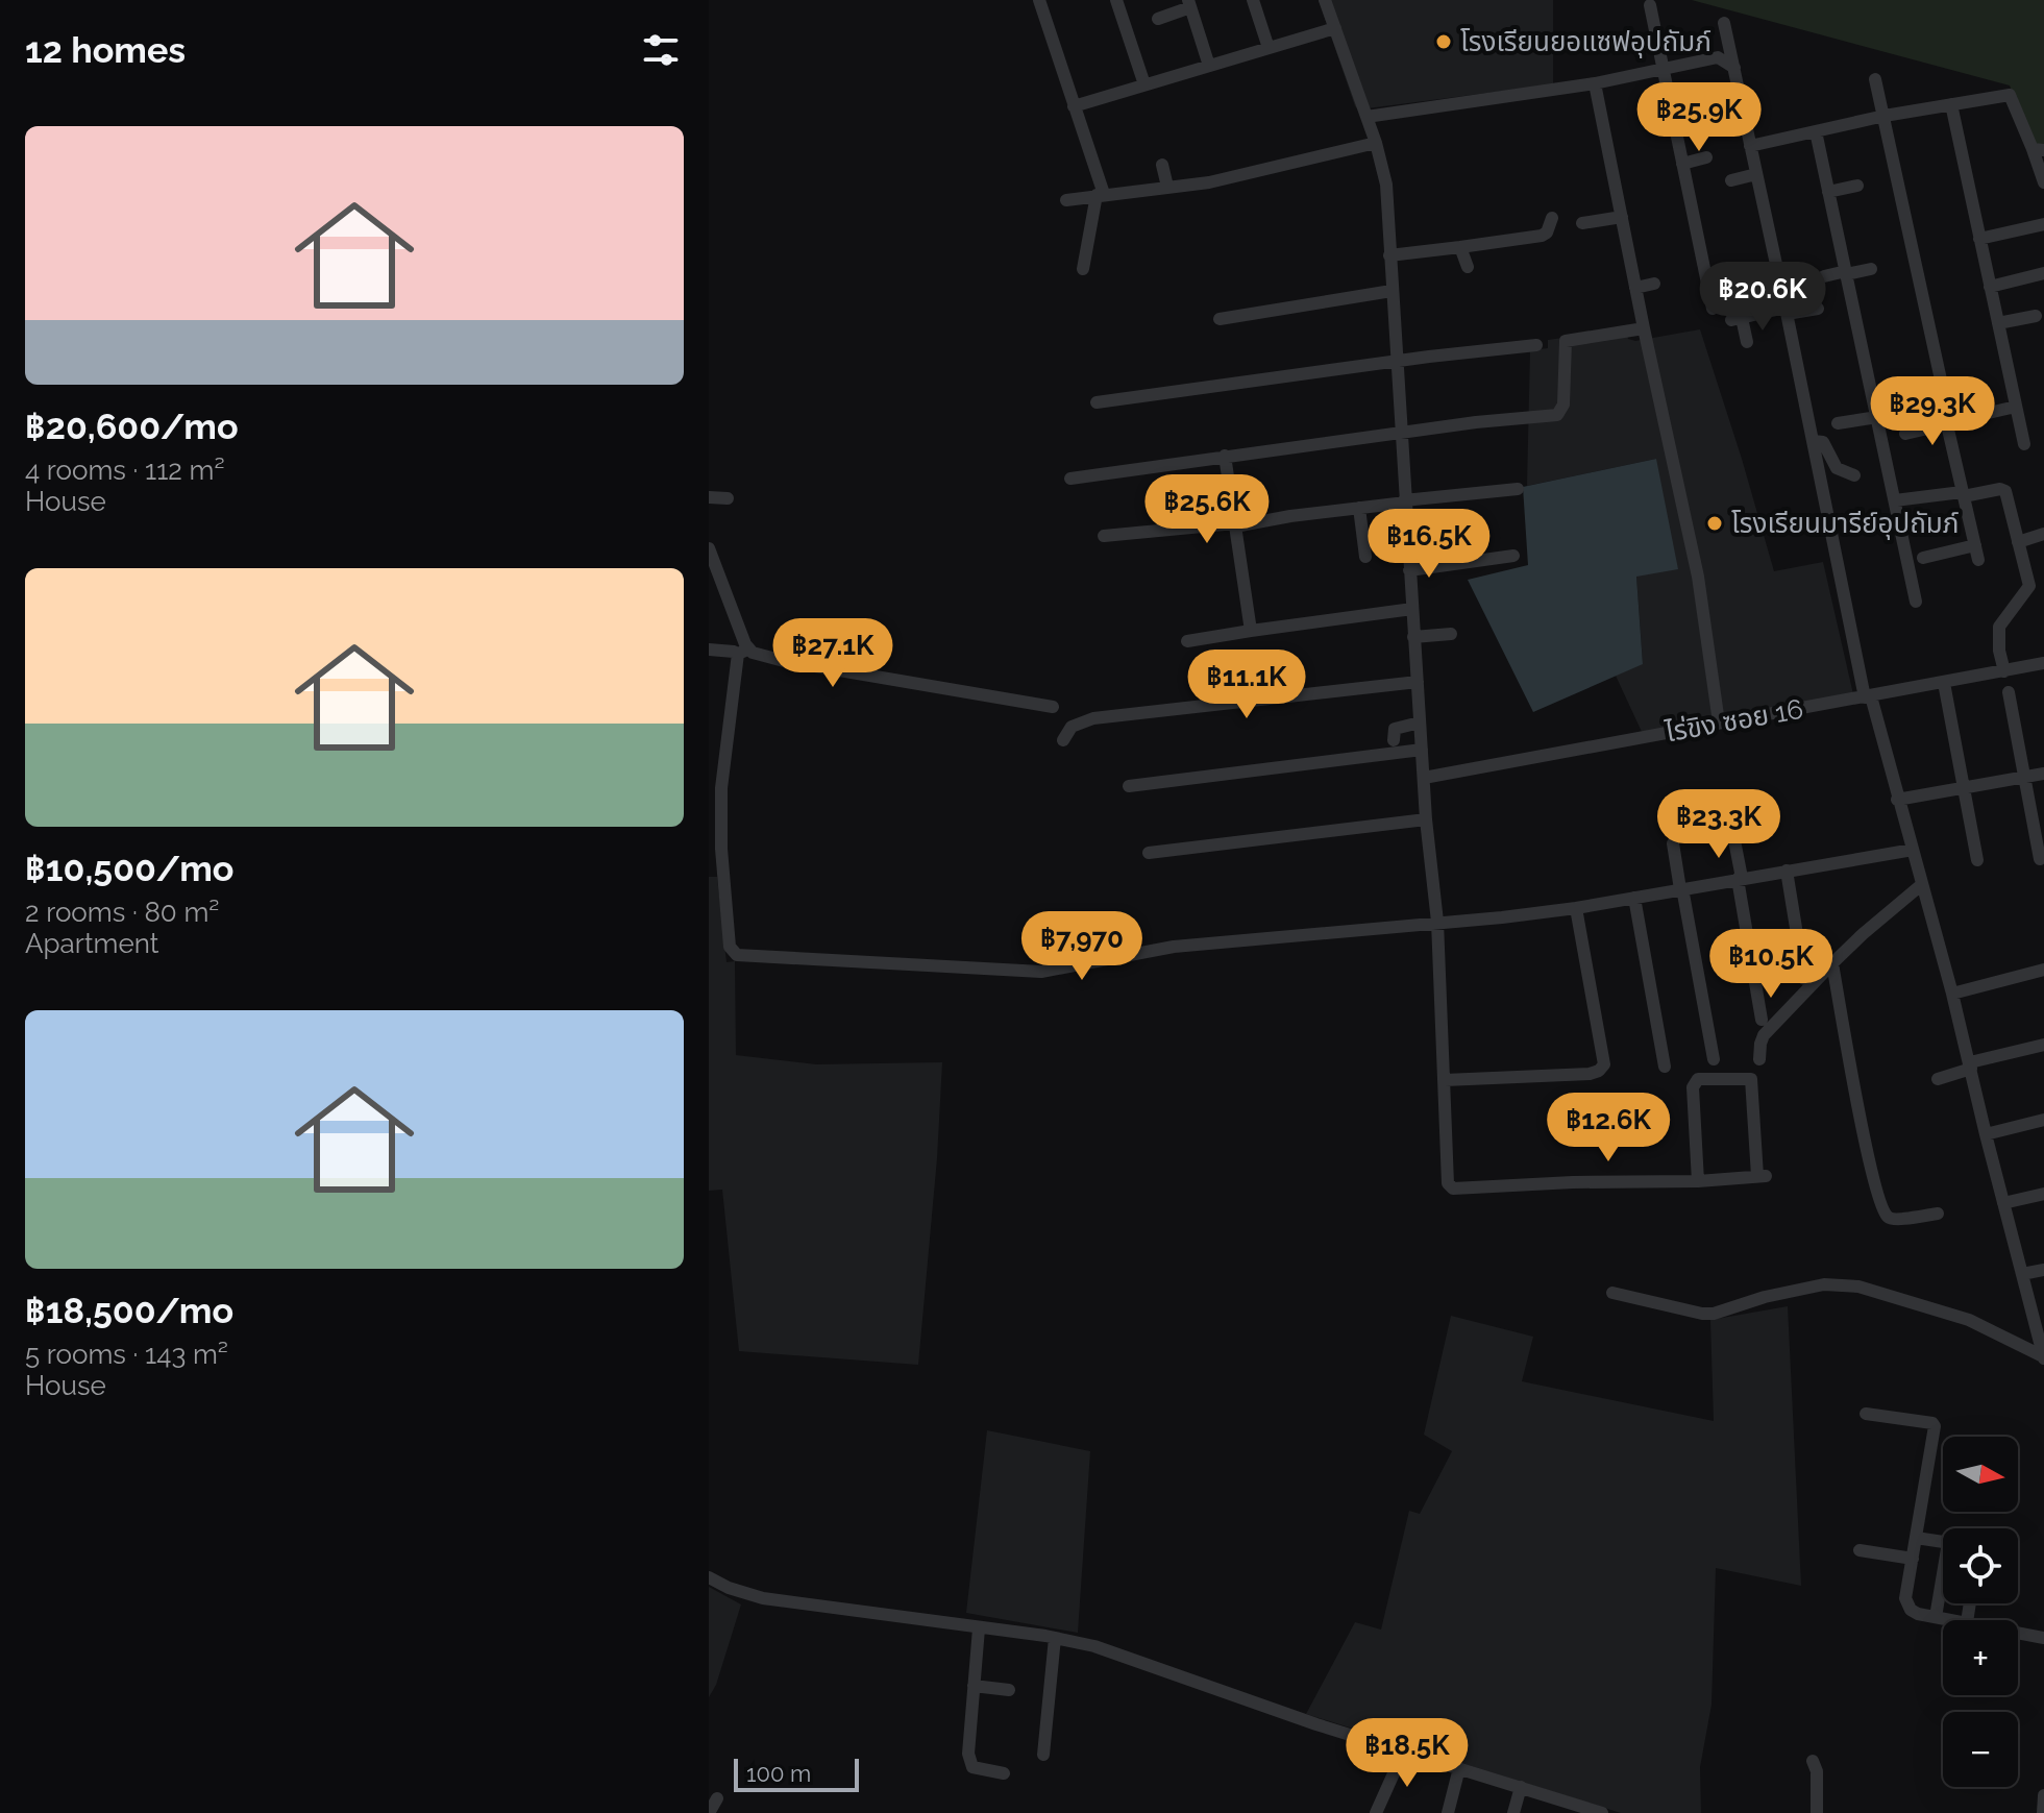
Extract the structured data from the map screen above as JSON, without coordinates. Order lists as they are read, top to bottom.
{
  "streets": {
    "street": ["ไร่ขิง ซอย 16"]
  },
  "places": ["โรงเรียนยอแซฟอุปถัมภ์", "โรงเรียนมารีย์อุปถัมภ์"],
  "scale_bar": "100 m",
  "north": "right",
  "page": {
    "heading": "12 homes",
    "price": [
      "฿25.9K",
      "฿20.6K",
      "฿29.3K",
      "฿25.6K",
      "฿16.5K",
      "฿27.1K",
      "฿11.1K",
      "฿23.3K",
      "฿7,970",
      "฿10.5K",
      "฿12.6K",
      "฿18.5K"
    ],
    "list": [
      {
        "name": "฿20,600/mo",
        "note": "4 rooms · 112 m² · House"
      },
      {
        "name": "฿10,500/mo",
        "note": "2 rooms · 80 m² · Apartment"
      },
      {
        "name": "฿18,500/mo",
        "note": "5 rooms · 143 m² · House"
      }
    ],
    "map_buttons": ["+", "−"],
    "scale": "100 m"
  }
}
